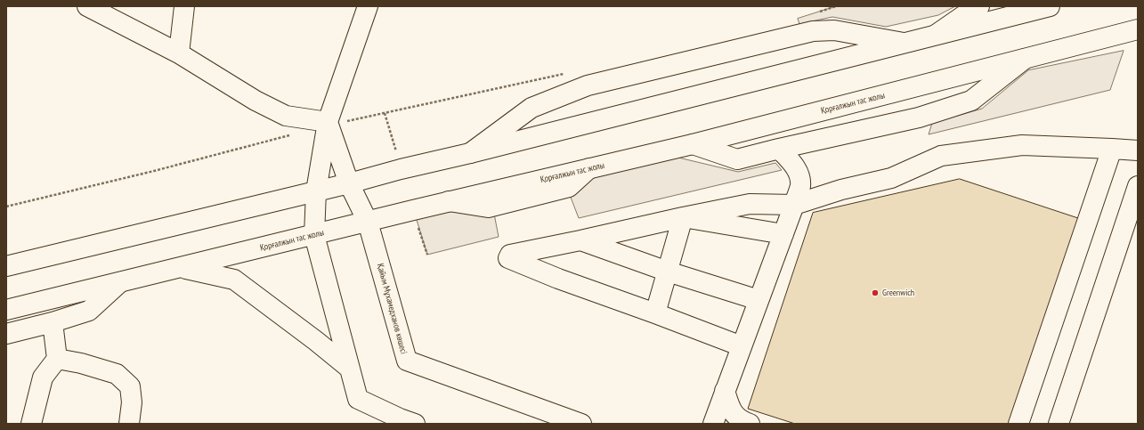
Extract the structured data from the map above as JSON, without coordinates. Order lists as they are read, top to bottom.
{
  "streets": {
    "main road": ["Қорғалжын тас жолы", "Қайым Мұхамедханов көшесі"]
  },
  "crossings": [
    ["Қорғалжын тас жолы", "Қайым Мұхамедханов көшесі"]
  ],
  "places": ["Greenwich"]
}
